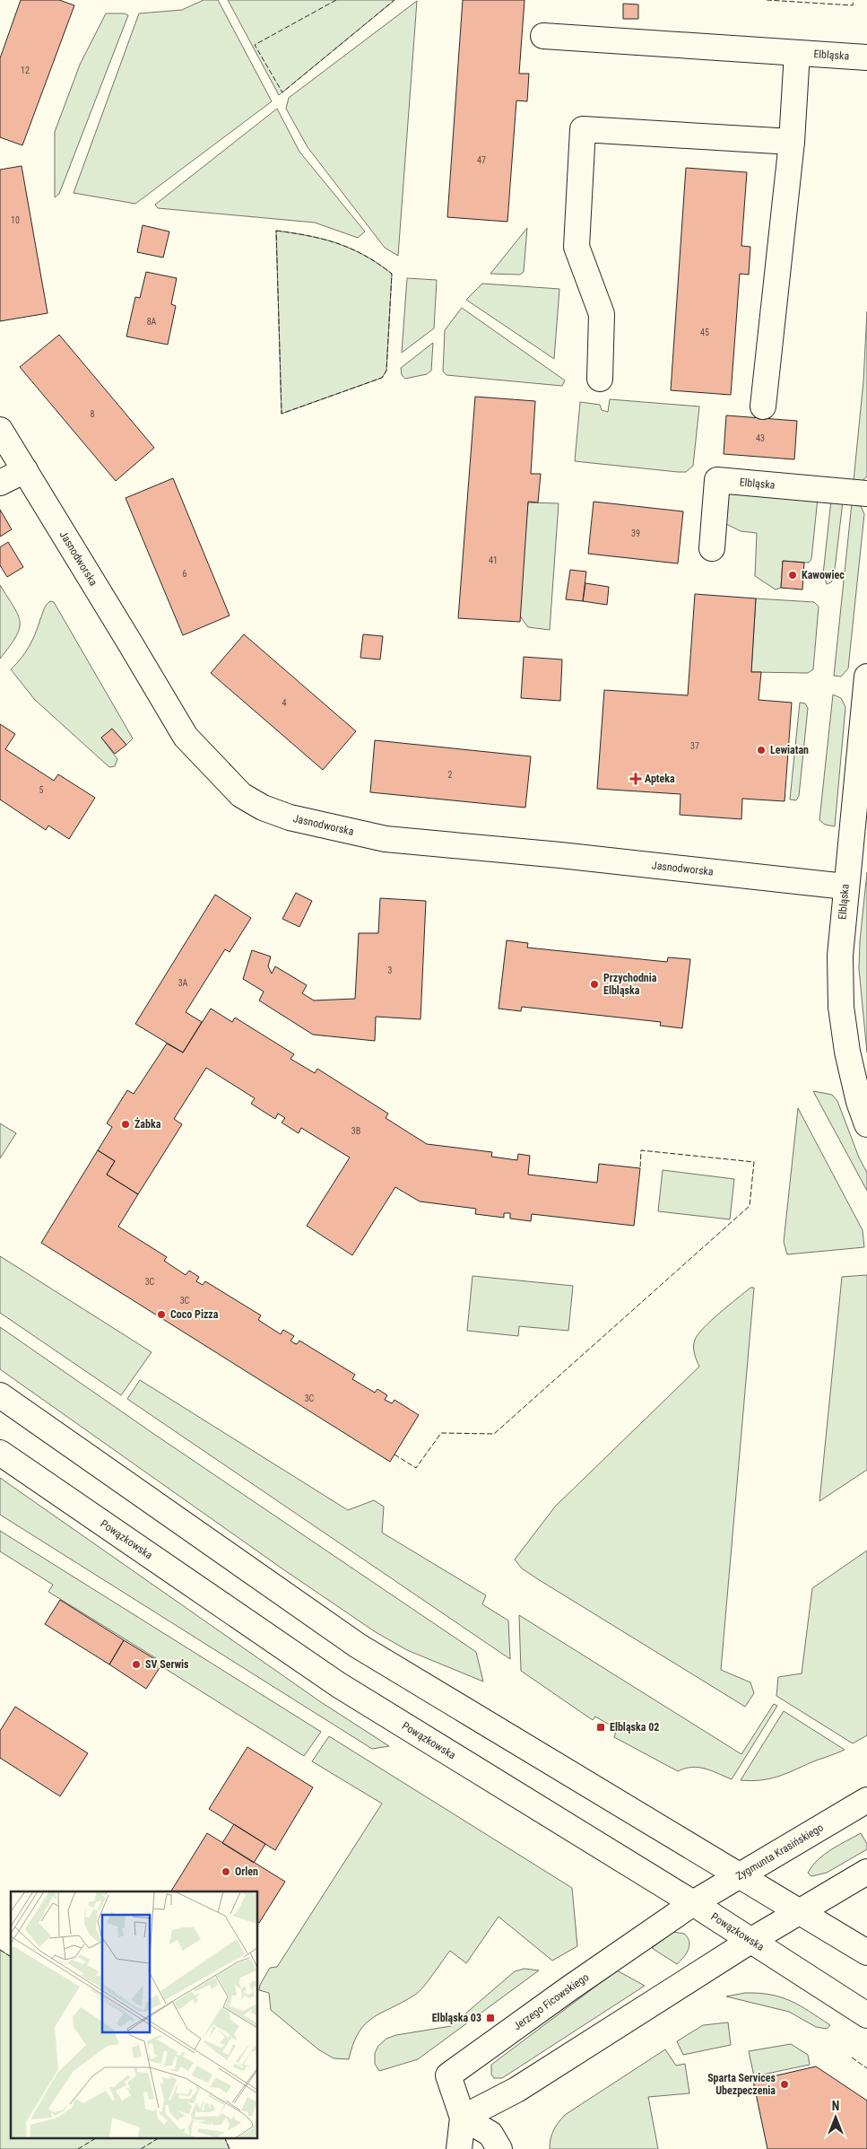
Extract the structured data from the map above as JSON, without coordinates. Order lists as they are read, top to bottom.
{
  "streets": {
    "street": [
      "Elbląska",
      "Jasnodworska",
      "Powązkowska",
      "Zygmunta Krasińskiego",
      "Jerzego Ficowskiego"
    ]
  },
  "crossings": [
    ["Elbląska", "Jasnodworska"],
    ["Powązkowska", "Zygmunta Krasińskiego"],
    ["Powązkowska", "Jerzego Ficowskiego"],
    ["Zygmunta Krasińskiego", "Jerzego Ficowskiego"]
  ],
  "places": {
    "other": [
      "Kawowiec",
      "Lewiatan",
      "Przychodnia Elbląska",
      "Żabka",
      "Coco Pizza",
      "SV Serwis",
      "Orlen",
      "Sparta Services Ubezpeczenia"
    ],
    "health": ["Apteka"],
    "transit": ["Elbląska 02", "Elbląska 03"]
  },
  "house_numbers": [
    "12",
    "47",
    "10",
    "8A",
    "45",
    "8",
    "43",
    "39",
    "41",
    "6",
    "4",
    "37",
    "2",
    "5",
    "3",
    "3A",
    "3B",
    "3C",
    "3C",
    "3C"
  ],
  "north": "top"
}
